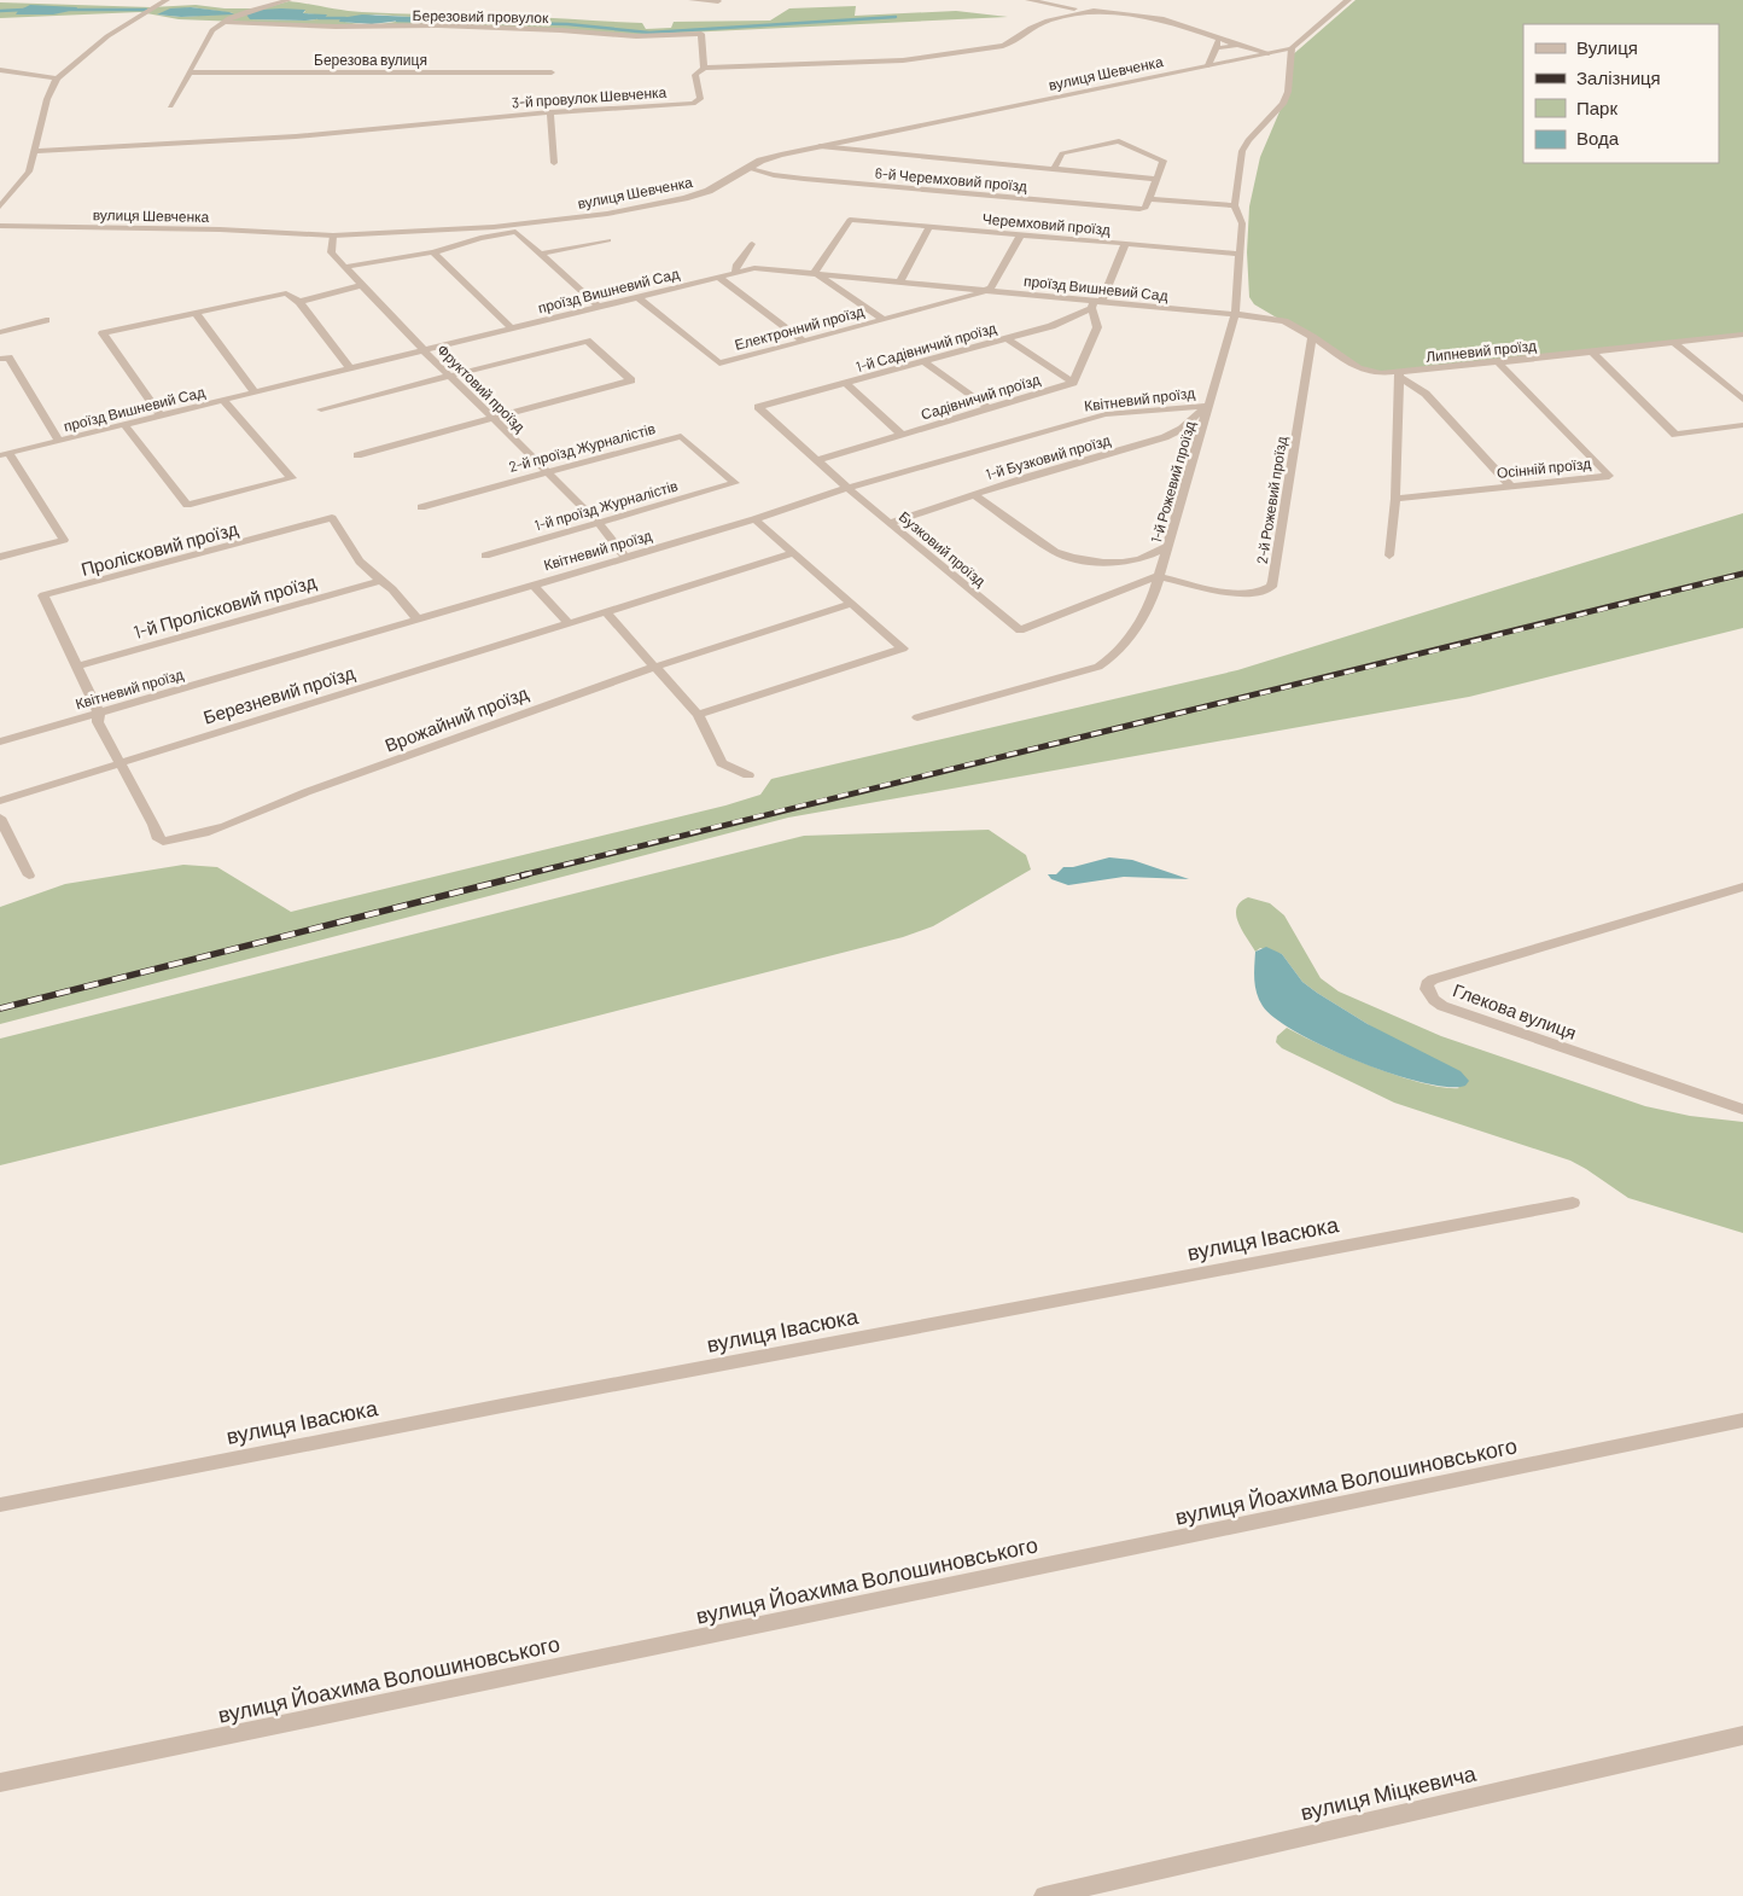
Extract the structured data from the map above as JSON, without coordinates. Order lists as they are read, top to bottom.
{
  "streets": {
    "street": [
      "Березовий провулок",
      "Березова вулиця",
      "вулиця Шевченка",
      "3-й провулок Шевченка",
      "6-й Черемховий проїзд",
      "Черемховий проїзд",
      "проїзд Вишневий Сад",
      "Електронний проїзд",
      "1-й Садівничий проїзд",
      "Липневий проїзд",
      "Фруктовий проїзд",
      "Садівничий проїзд",
      "Квітневий проїзд",
      "2-й проїзд Журналістів",
      "1-й Бузковий проїзд",
      "Осінній проїзд",
      "1-й Рожевий проїзд",
      "2-й Рожевий проїзд",
      "1-й проїзд Журналістів",
      "Пролісковий проїзд",
      "Бузковий проїзд",
      "1-й Пролісковий проїзд",
      "Березневий проїзд",
      "Врожайний проїзд",
      "Глекова вулиця",
      "вулиця Івасюка",
      "вулиця Йоахима Волошиновського",
      "вулиця Міцкевича"
    ]
  },
  "crossings": [
    ["Березовий провулок", "3-й провулок Шевченка"],
    ["вулиця Шевченка", "6-й Черемховий проїзд"],
    ["вулиця Шевченка", "Фруктовий проїзд"],
    ["вулиця Шевченка", "1-й Рожевий проїзд"],
    ["6-й Черемховий проїзд", "1-й Рожевий проїзд"],
    ["Черемховий проїзд", "проїзд Вишневий Сад"],
    ["Черемховий проїзд", "1-й Рожевий проїзд"],
    ["проїзд Вишневий Сад", "Електронний проїзд"],
    ["проїзд Вишневий Сад", "1-й Садівничий проїзд"],
    ["проїзд Вишневий Сад", "Липневий проїзд"],
    ["проїзд Вишневий Сад", "Фруктовий проїзд"],
    ["проїзд Вишневий Сад", "1-й Рожевий проїзд"],
    ["1-й Садівничий проїзд", "Бузковий проїзд"],
    ["Липневий проїзд", "Осінній проїзд"],
    ["Липневий проїзд", "1-й Рожевий проїзд"],
    ["Липневий проїзд", "2-й Рожевий проїзд"],
    ["Фруктовий проїзд", "Квітневий проїзд"],
    ["Фруктовий проїзд", "2-й проїзд Журналістів"],
    ["Фруктовий проїзд", "1-й проїзд Журналістів"],
    ["Садівничий проїзд", "Бузковий проїзд"],
    ["Квітневий проїзд", "1-й Бузковий проїзд"],
    ["Квітневий проїзд", "1-й Рожевий проїзд"],
    ["Квітневий проїзд", "Пролісковий проїзд"],
    ["Квітневий проїзд", "Бузковий проїзд"],
    ["2-й проїзд Журналістів", "1-й проїзд Журналістів"],
    ["1-й Бузковий проїзд", "1-й Рожевий проїзд"],
    ["1-й Бузковий проїзд", "Бузковий проїзд"],
    ["1-й Рожевий проїзд", "2-й Рожевий проїзд"],
    ["1-й Рожевий проїзд", "Бузковий проїзд"],
    ["2-й Рожевий проїзд", "Бузковий проїзд"],
    ["Пролісковий проїзд", "1-й Пролісковий проїзд"],
    ["Пролісковий проїзд", "Березневий проїзд"],
    ["Пролісковий проїзд", "Врожайний проїзд"],
    ["Березневий проїзд", "Врожайний проїзд"]
  ],
  "legend": [
    "Вулиця",
    "Залізниця",
    "Парк",
    "Вода"
  ]
}
